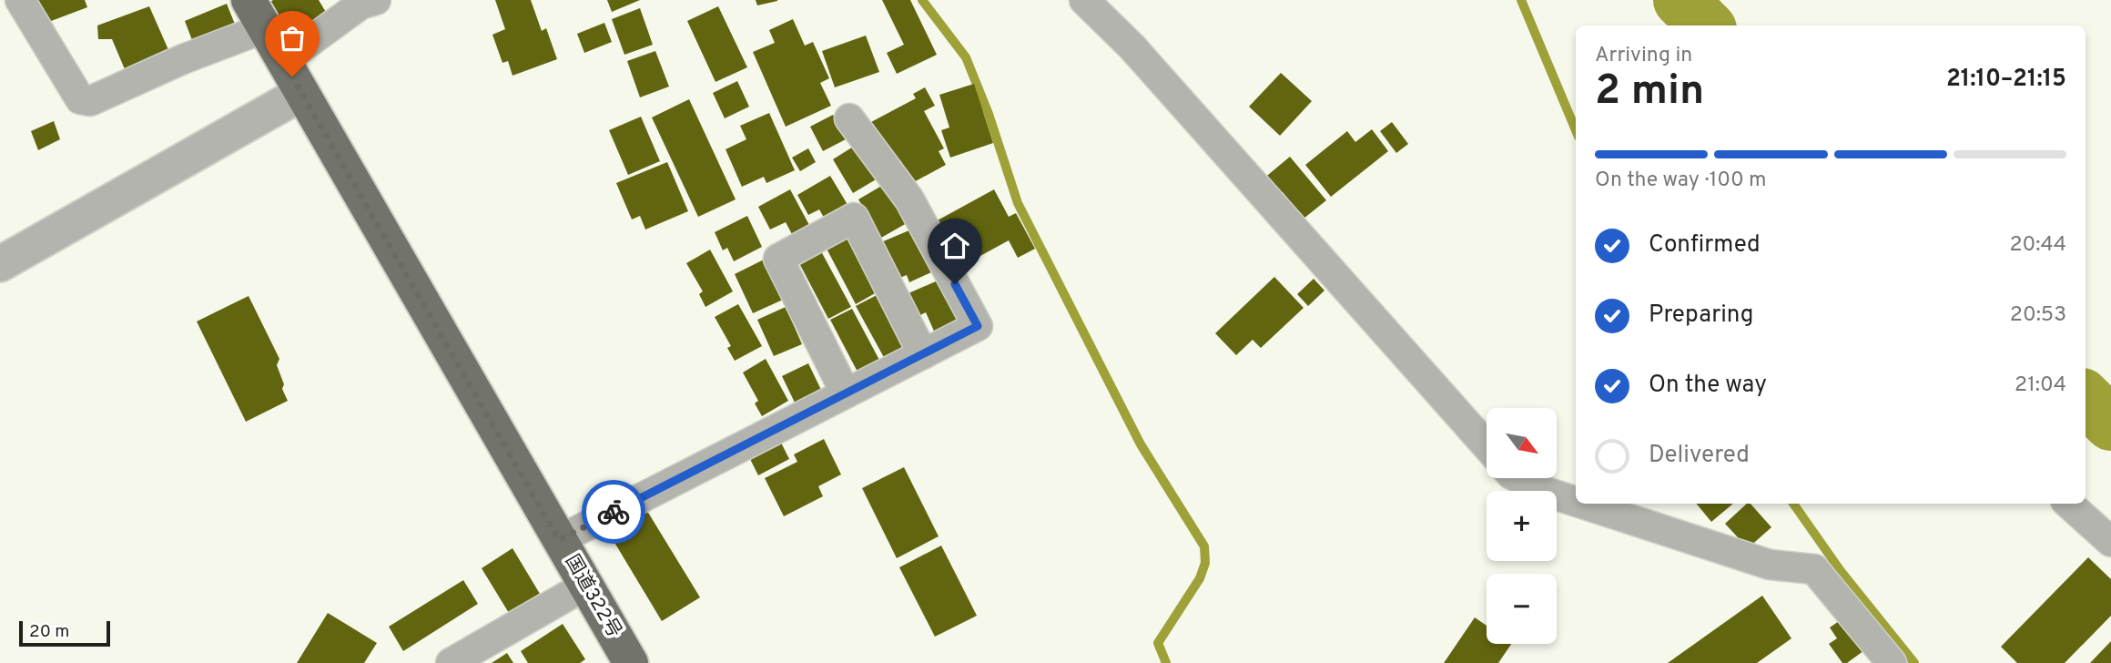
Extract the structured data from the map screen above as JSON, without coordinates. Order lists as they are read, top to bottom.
{
  "streets": {
    "highway": ["国道322号"]
  },
  "scale_bar": "20 m",
  "north": "bottom right",
  "page": {
    "heading": ["2 min", "Arriving in", "21:10–21:15"],
    "bar": "On the way · 100 m",
    "list": [
      ["Confirmed", "20:44"],
      ["Preparing", "20:53"],
      ["On the way", "21:04"],
      "Delivered"
    ],
    "map_buttons": ["+", "−"],
    "scale": "20 m"
  }
}
